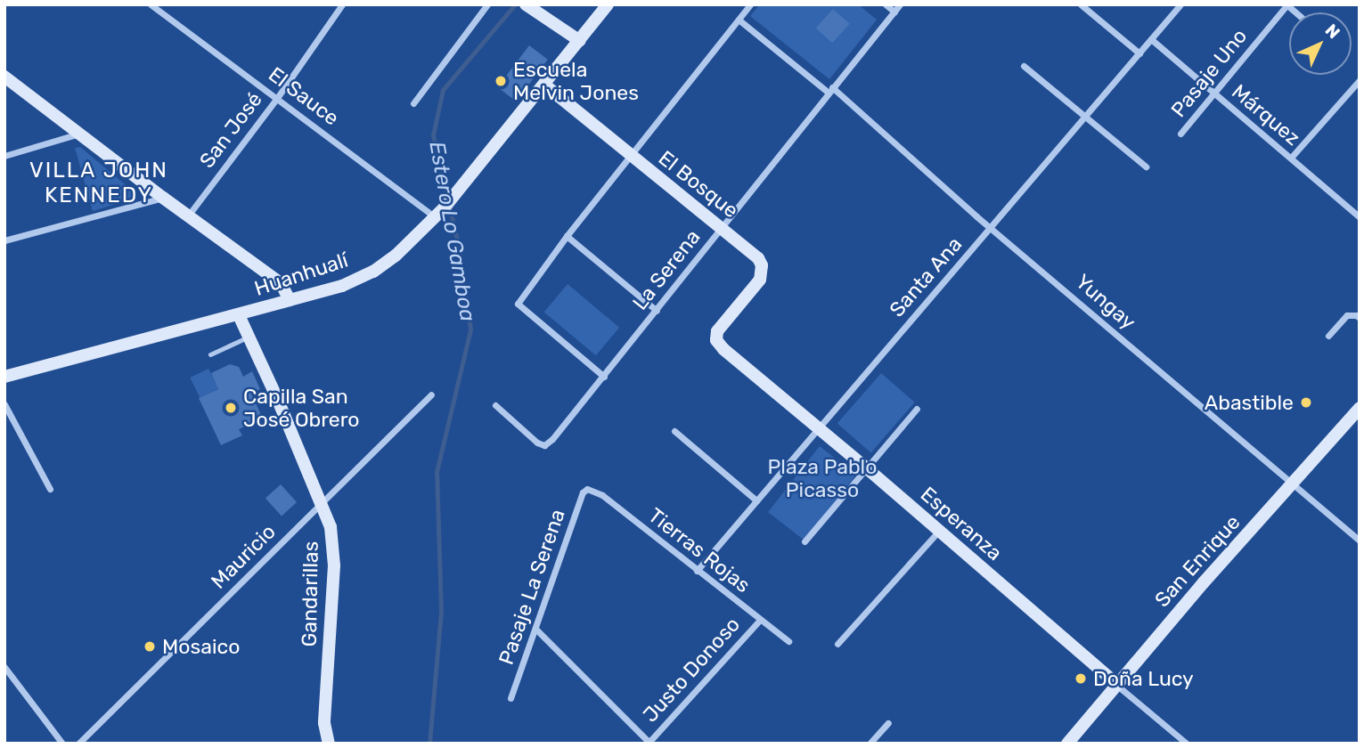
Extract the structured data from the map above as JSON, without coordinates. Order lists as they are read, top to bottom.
{
  "streets": {
    "street": [
      "Pasaje Uno",
      "El Sauce",
      "Márquez",
      "San José",
      "El Bosque",
      "La Serena",
      "Huanhualí",
      "Santa Ana",
      "Yungay",
      "Esperanza",
      "Tierras Rojas",
      "Mauricio",
      "San Enrique",
      "Pasaje La Serena",
      "Gandarillas",
      "Justo Donoso"
    ]
  },
  "crossings": [
    ["Pasaje Uno", "Márquez"],
    ["El Sauce", "San José"],
    ["El Sauce", "Huanhualí"],
    ["Márquez", "Santa Ana"],
    ["El Bosque", "La Serena"],
    ["El Bosque", "Huanhualí"],
    ["El Bosque", "Esperanza"],
    ["La Serena", "Yungay"],
    ["Huanhualí", "Gandarillas"],
    ["Santa Ana", "Yungay"],
    ["Santa Ana", "Esperanza"],
    ["Santa Ana", "Tierras Rojas"],
    ["Yungay", "San Enrique"],
    ["Esperanza", "San Enrique"],
    ["Tierras Rojas", "Pasaje La Serena"],
    ["Tierras Rojas", "Justo Donoso"],
    ["Mauricio", "Gandarillas"]
  ],
  "districts": ["VILLA JOHN KENNEDY"],
  "water": ["Estero Lo Gamboa"],
  "parks": ["Plaza Pablo Picasso"],
  "places": [
    "Escuela Melvin Jones",
    "Abastible",
    "Capilla San José Obrero",
    "Mosaico",
    "Doña Lucy"
  ],
  "north": "top right"
}
